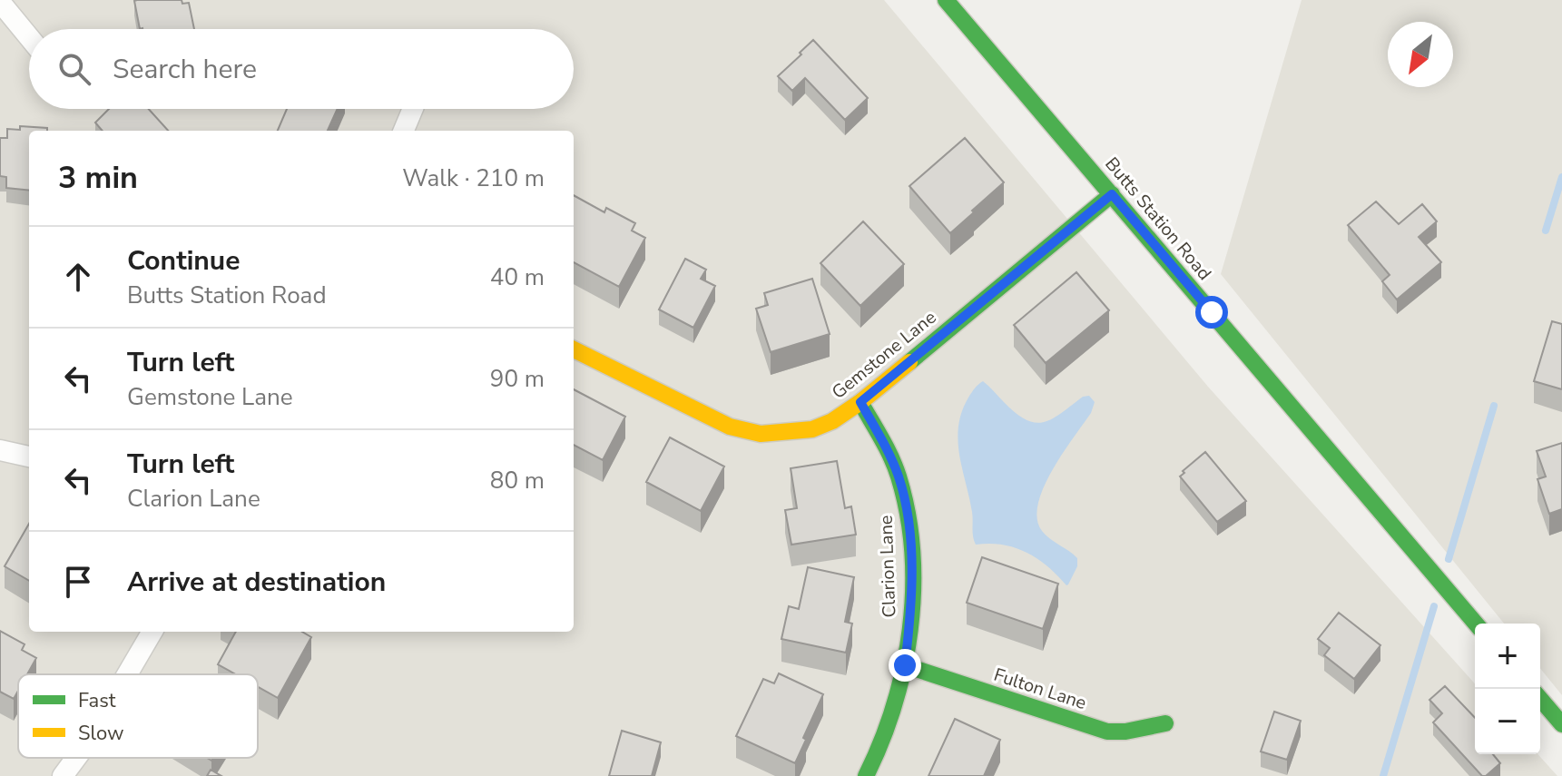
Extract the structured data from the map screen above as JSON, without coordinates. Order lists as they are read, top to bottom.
{
  "streets": {
    "street": [
      "Butts Station Road",
      "Gemstone Lane",
      "Clarion Lane",
      "Fulton Lane"
    ]
  },
  "crossings": [
    ["Butts Station Road", "Gemstone Lane"],
    ["Gemstone Lane", "Clarion Lane"],
    ["Clarion Lane", "Fulton Lane"]
  ],
  "legend": ["Fast", "Slow"],
  "north": "bottom left",
  "page": {
    "search": "Search here",
    "heading": ["3 min", "Walk · 210 m"],
    "list": [
      ["Continue", "Butts Station Road", "40 m"],
      ["Turn left", "Gemstone Lane", "90 m"],
      ["Turn left", "Clarion Lane", "80 m"],
      "Arrive at destination"
    ],
    "map_buttons": ["+", "−"]
  }
}
